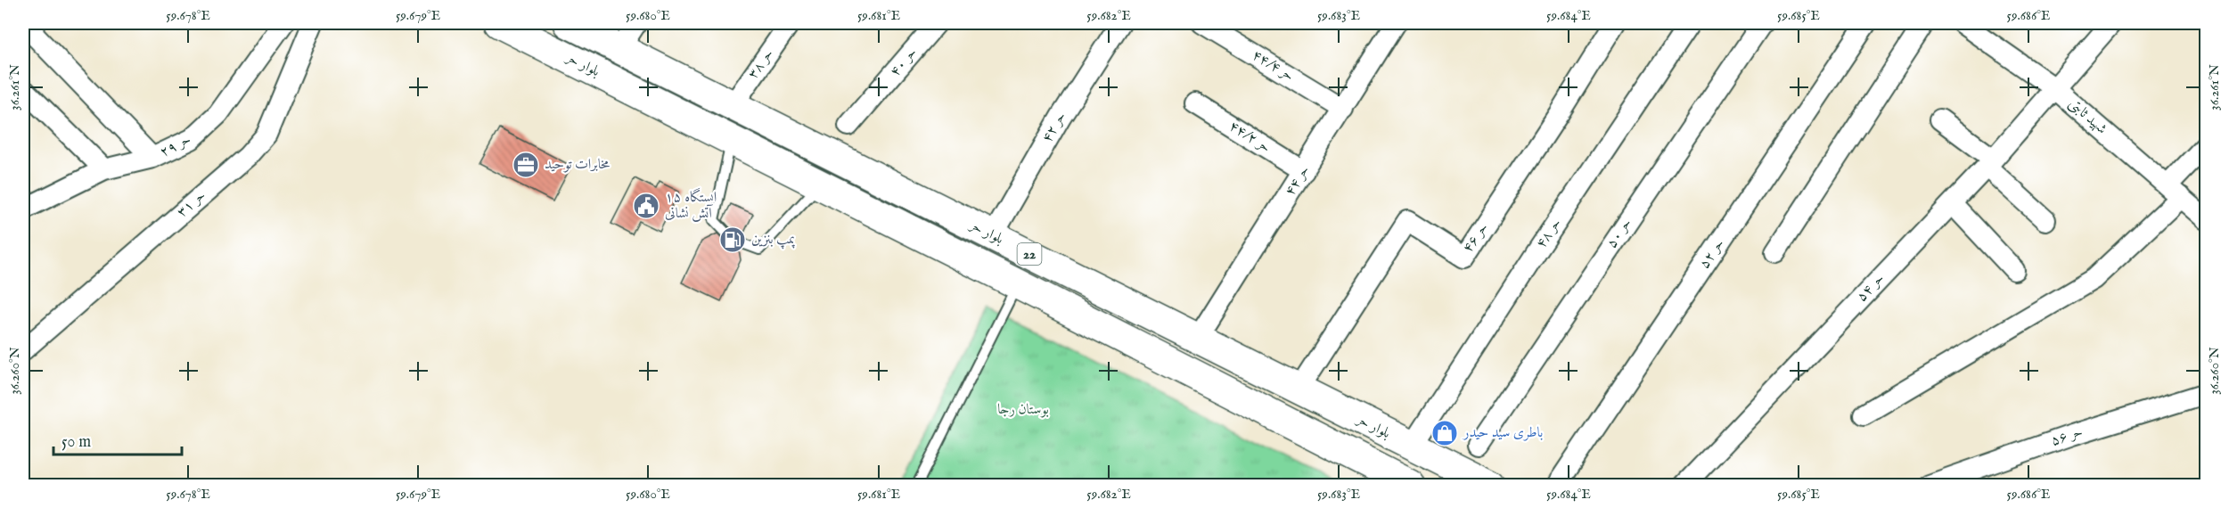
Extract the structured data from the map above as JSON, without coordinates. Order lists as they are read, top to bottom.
{
  "streets": {
    "main road": ["بلوار حر", "22"],
    "street": [
      "حر ۴۰",
      "حر ۳۸",
      "حر ۴۴/۴",
      "شهید ثابتی",
      "حر ۴۲",
      "حر ۴۴/۲",
      "حر ۲۹",
      "حر ۴۴",
      "حر ۳۱",
      "حر ۴۸",
      "حر ۵۰",
      "حر ۴۶",
      "حر ۵۲",
      "حر ۵۴",
      "حر ۵۶"
    ]
  },
  "crossings": [
    ["حر ۳۸", "بلوار حر"],
    ["بلوار حر", "حر ۴۲"],
    ["بلوار حر", "حر ۴۴"],
    ["بلوار حر", "حر ۴۸"],
    ["بلوار حر", "حر ۴۶"],
    ["حر ۴۴/۴", "حر ۴۴"],
    ["شهید ثابتی", "حر ۵۴"],
    ["حر ۴۴/۲", "حر ۴۴"]
  ],
  "parks": ["بوستان رجا"],
  "places": {
    "office": ["مخابرات توحید"],
    "public building": ["ایستگاه ۱۵ آتش نشانی"],
    "fuel station": ["پمپ بنزین"],
    "shop": ["باطری سید حیدر"]
  },
  "scale_bar": "50 m",
  "coordinates": [
    "59.678°E",
    "59.679°E",
    "59.680°E",
    "59.681°E",
    "59.682°E",
    "59.683°E",
    "59.684°E",
    "59.685°E",
    "59.686°E",
    "36.261°N",
    "36.260°N"
  ]
}
